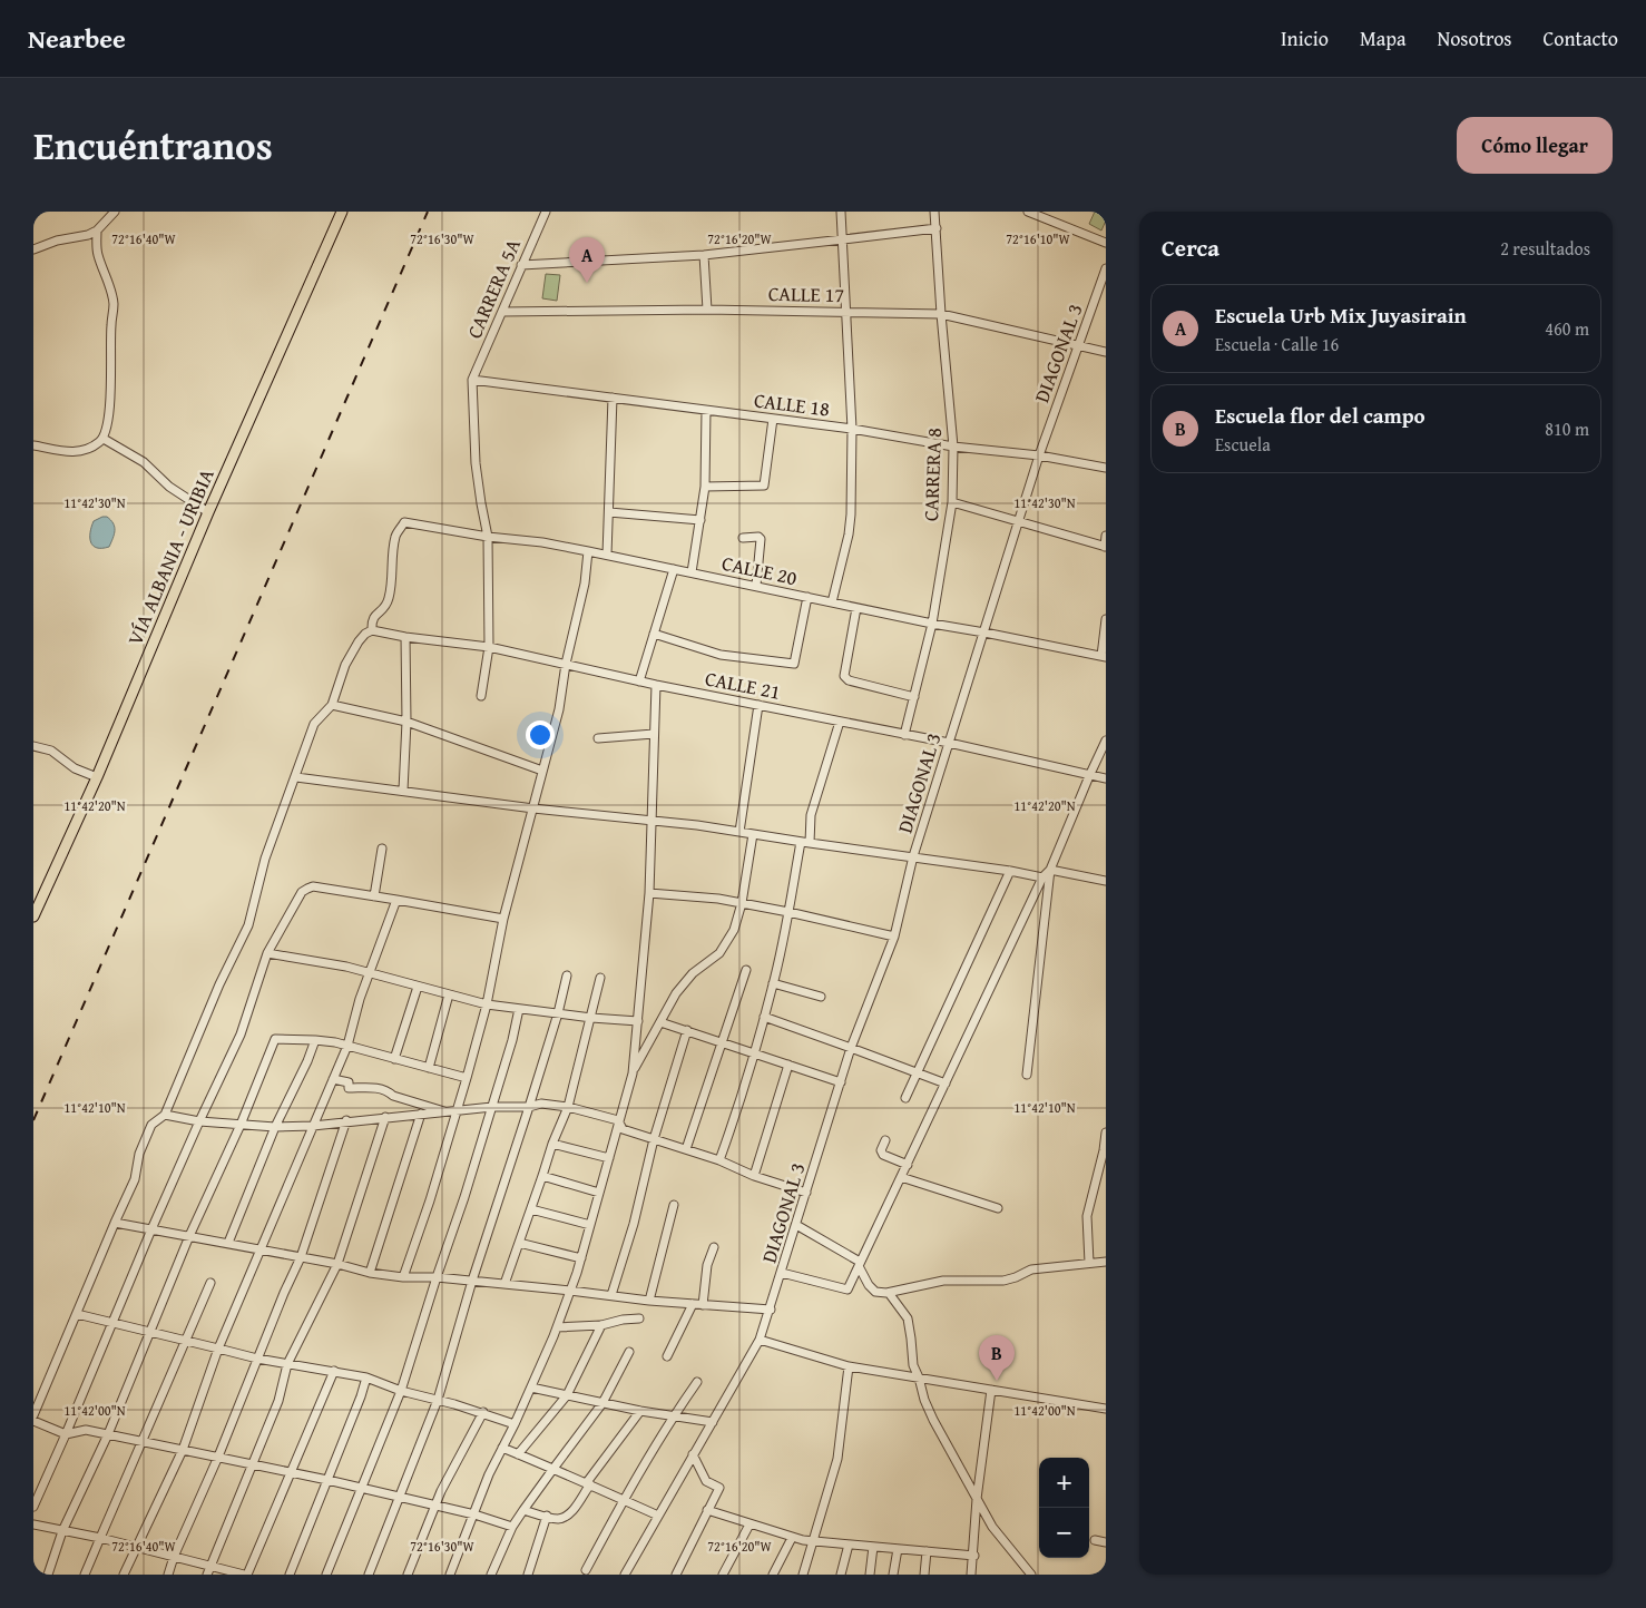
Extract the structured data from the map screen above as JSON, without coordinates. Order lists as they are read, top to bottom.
{
  "streets": {
    "main road": ["VÍA ALBANIA - URIBIA"],
    "street": [
      "CARRERA 5A",
      "CALLE 17",
      "DIAGONAL 3",
      "CALLE 18",
      "CARRERA 8",
      "CALLE 20",
      "CALLE 21"
    ]
  },
  "crossings": [
    ["CARRERA 5A", "CALLE 17"],
    ["CARRERA 5A", "CALLE 18"],
    ["CALLE 17", "DIAGONAL 3"],
    ["CALLE 17", "CARRERA 8"],
    ["DIAGONAL 3", "CALLE 18"],
    ["DIAGONAL 3", "CALLE 20"],
    ["DIAGONAL 3", "CALLE 21"],
    ["CALLE 18", "CARRERA 8"],
    ["CARRERA 8", "CALLE 20"],
    ["CARRERA 8", "CALLE 21"],
    ["CALLE 20", "CALLE 21"]
  ],
  "page": {
    "header": "Nearbee",
    "nav": [
      "Inicio",
      "Mapa",
      "Nosotros",
      "Contacto"
    ],
    "title": "Encuéntranos",
    "buttons": "Cómo llegar",
    "heading": ["Cerca", "2 resultados"],
    "pins": ["A", "B"],
    "list": [
      {
        "mark": "A",
        "name": "Escuela Urb Mix Juyasirain",
        "note": "Escuela · Calle 16",
        "value": "460 m"
      },
      {
        "mark": "B",
        "name": "Escuela flor del campo",
        "note": "Escuela",
        "value": "810 m"
      }
    ],
    "map_buttons": ["+", "−"]
  },
  "coordinates": [
    "72°16'40\"W",
    "72°16'30\"W",
    "72°16'20\"W",
    "72°16'10\"W",
    "11°42'30\"N",
    "11°42'20\"N",
    "11°42'10\"N",
    "11°42'00\"N"
  ]
}
